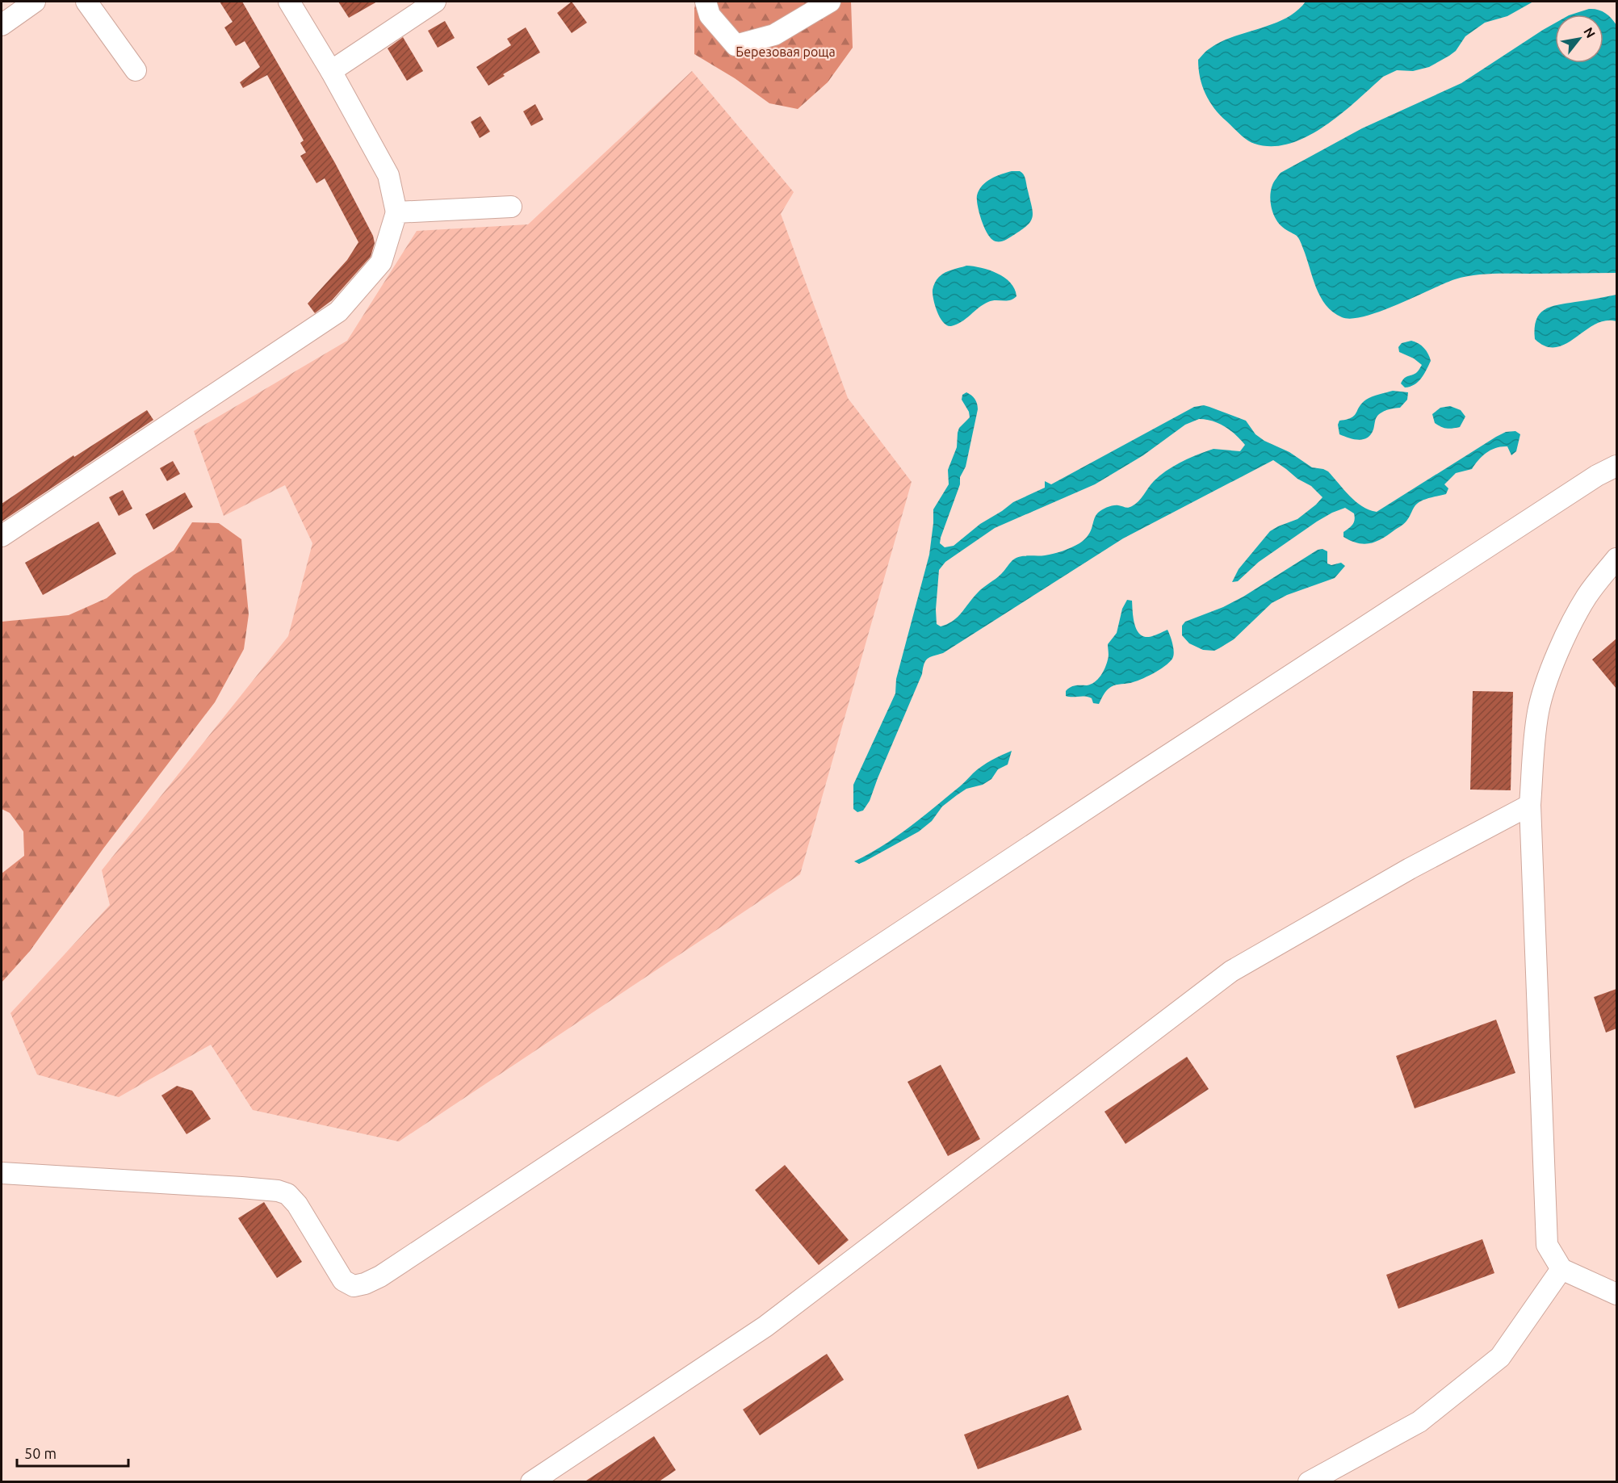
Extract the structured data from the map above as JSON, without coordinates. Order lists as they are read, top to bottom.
{
  "parks": ["Березовая роща"],
  "scale_bar": "50 m",
  "north": "top right"
}
